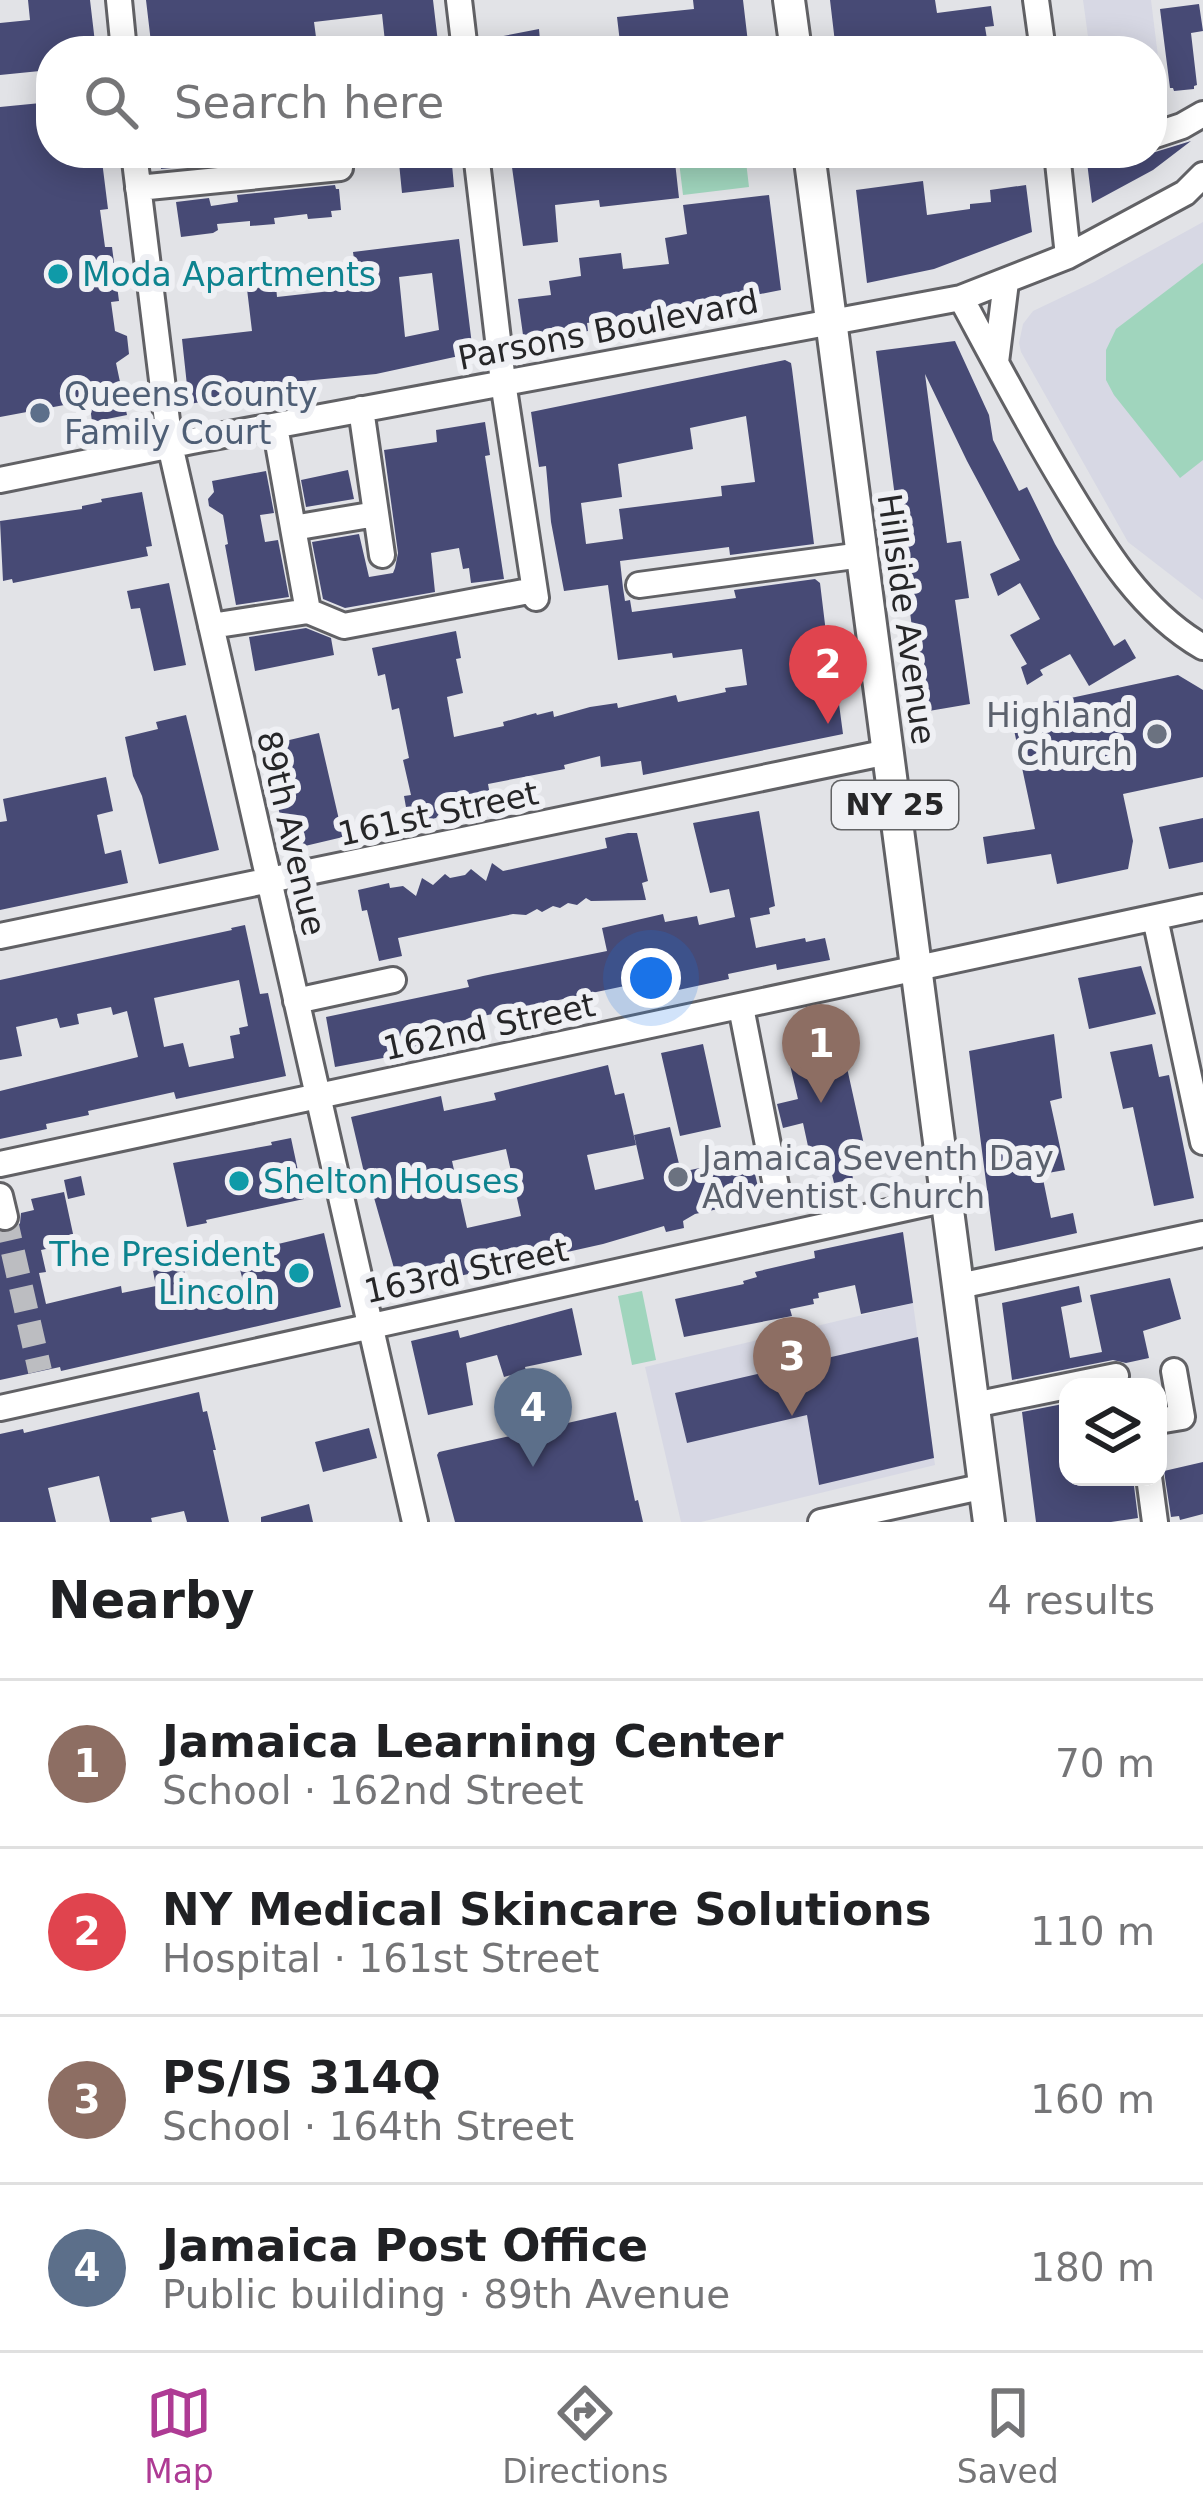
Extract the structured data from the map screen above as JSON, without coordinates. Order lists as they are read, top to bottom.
{
  "streets": {
    "main road": ["Hillside Avenue", "NY 25"],
    "street": [
      "Parsons Boulevard",
      "161st Street",
      "89th Avenue",
      "162nd Street",
      "163rd Street"
    ]
  },
  "crossings": [
    ["Parsons Boulevard", "Hillside Avenue"],
    ["Parsons Boulevard", "89th Avenue"],
    ["Hillside Avenue", "161st Street"],
    ["Hillside Avenue", "162nd Street"],
    ["Hillside Avenue", "163rd Street"],
    ["161st Street", "89th Avenue"],
    ["89th Avenue", "162nd Street"],
    ["89th Avenue", "163rd Street"]
  ],
  "places": [
    "Moda Apartments",
    "Queens County Family Court",
    "Highland Church",
    "Jamaica Seventh Day Adventist Church",
    "Shelton Houses",
    "The President Lincoln"
  ],
  "page": {
    "search": "Search here",
    "pins": [
      "2",
      "1",
      "3",
      "4"
    ],
    "heading": ["Nearby", "4 results"],
    "list": [
      {
        "mark": "1",
        "name": "Jamaica Learning Center",
        "note": "School · 162nd Street",
        "value": "70 m"
      },
      {
        "mark": "2",
        "name": "NY Medical Skincare Solutions",
        "note": "Hospital · 161st Street",
        "value": "110 m"
      },
      {
        "mark": "3",
        "name": "PS/IS 314Q",
        "note": "School · 164th Street",
        "value": "160 m"
      },
      {
        "mark": "4",
        "name": "Jamaica Post Office",
        "note": "Public building · 89th Avenue",
        "value": "180 m"
      }
    ],
    "nav": ["Map", "Directions", "Saved"]
  }
}
